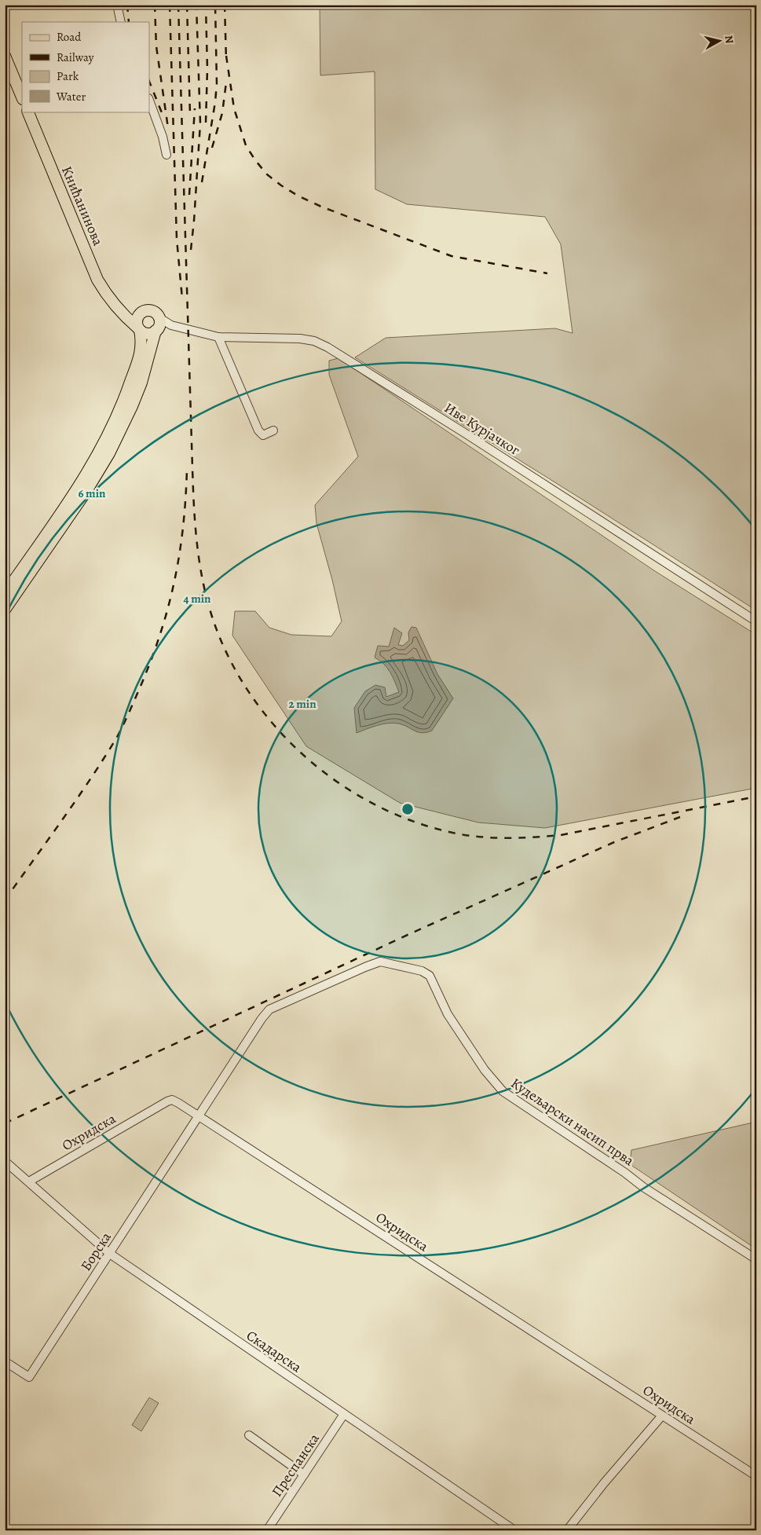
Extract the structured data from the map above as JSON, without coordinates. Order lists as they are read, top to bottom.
{
  "streets": {
    "main road": ["Книћанинова"],
    "street": [
      "Иве Курјачког",
      "Кудељарски насип прва",
      "Охридска",
      "Борска",
      "Скадарска",
      "Преспанска"
    ]
  },
  "crossings": [
    ["Кудељарски насип прва", "Охридска"],
    ["Кудељарски насип прва", "Борска"],
    ["Охридска", "Борска"],
    ["Охридска", "Скадарска"],
    ["Борска", "Скадарска"],
    ["Скадарска", "Преспанска"]
  ],
  "legend": [
    "Road",
    "Railway",
    "Park",
    "Water"
  ],
  "north": "right",
  "rings": ["6 min", "4 min", "2 min"]
}
